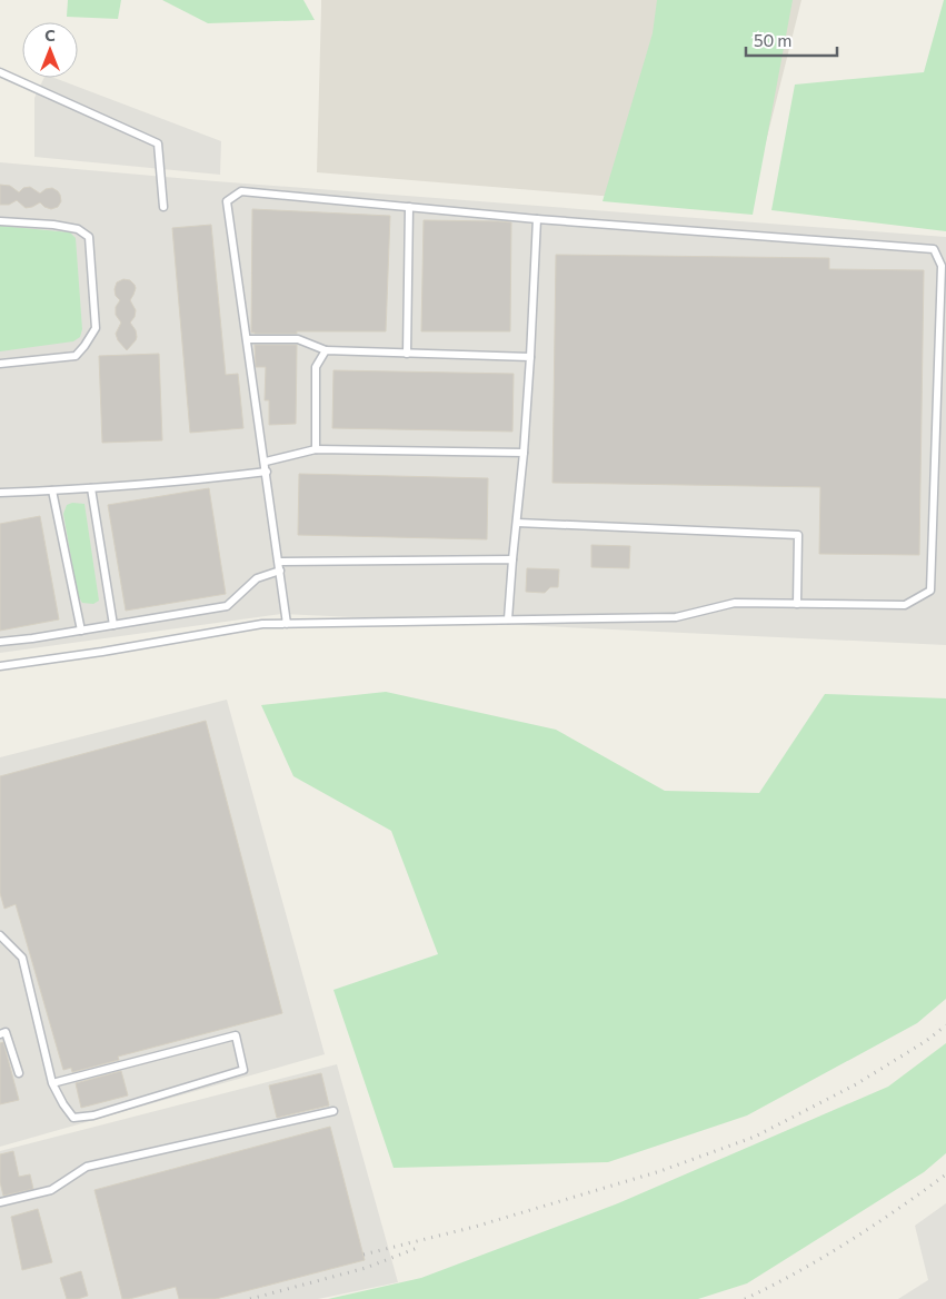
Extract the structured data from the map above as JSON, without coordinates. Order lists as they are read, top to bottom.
{
  "scale_bar": "50 m",
  "north": "top"
}
